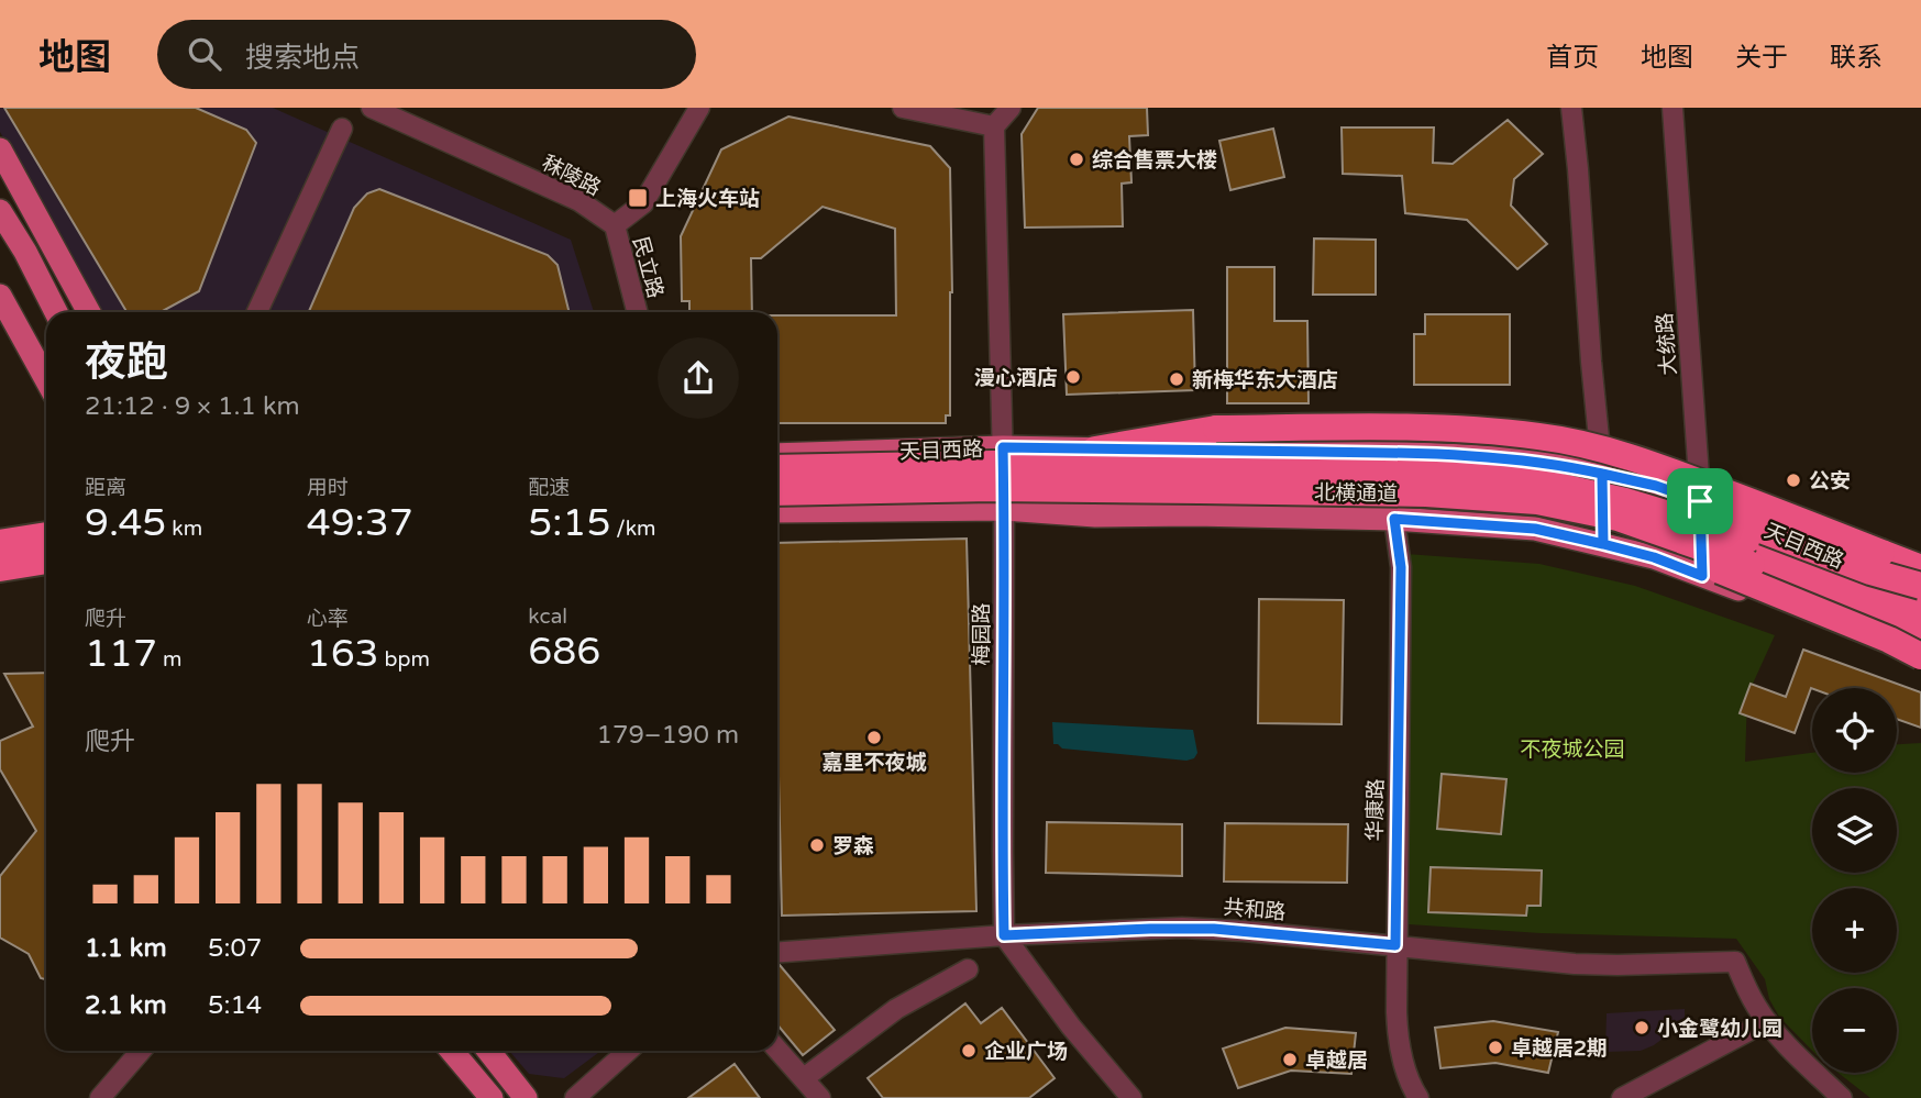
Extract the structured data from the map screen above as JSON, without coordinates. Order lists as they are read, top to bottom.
{
  "streets": {
    "highway": ["北横通道"],
    "main road": ["天目西路"],
    "street": [
      "秣陵路",
      "民立路",
      "大统路",
      "梅园路",
      "华康路",
      "共和路"
    ]
  },
  "crossings": [
    ["秣陵路", "民立路"],
    ["大统路", "天目西路"],
    ["天目西路", "梅园路"],
    ["梅园路", "共和路"],
    ["华康路", "共和路"]
  ],
  "parks": ["不夜城公园"],
  "places": {
    "other": [
      "综合售票大楼",
      "漫心酒店",
      "新梅华东大酒店",
      "公安",
      "嘉里不夜城",
      "罗森",
      "小金鹭幼儿园",
      "卓越居2期",
      "企业广场",
      "卓越居"
    ],
    "transit": ["上海火车站"]
  },
  "page": {
    "header": "地图",
    "search": "搜索地点",
    "nav": [
      "首页",
      "地图",
      "关于",
      "联系"
    ],
    "heading": ["夜跑", "21:12 · 9 × 1.1 km"],
    "stats": [
      ["距离", "9.45 km"],
      ["用时", "49:37"],
      ["配速", "5:15 /km"],
      ["爬升", "117 m"],
      ["心率", "163 bpm"],
      ["kcal", "686"]
    ],
    "map_buttons": ["+", "−"],
    "chart": ["爬升", "179–190 m"],
    "list": [
      {
        "name": "1.1 km",
        "note": "5:07"
      },
      {
        "name": "2.1 km",
        "note": "5:14"
      }
    ]
  }
}
